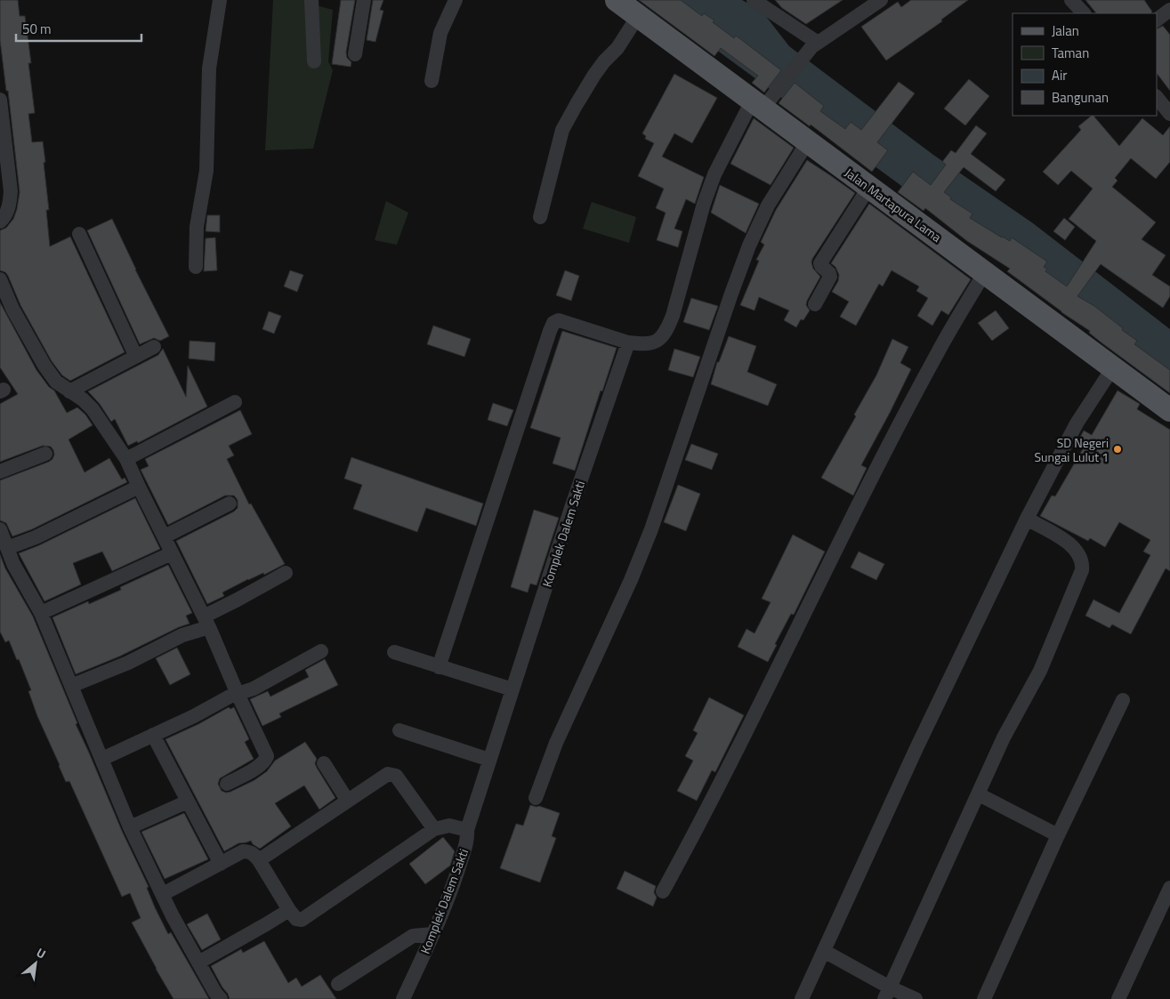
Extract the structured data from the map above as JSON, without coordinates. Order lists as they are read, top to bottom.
{
  "streets": {
    "main road": ["Jalan Martapura Lama"],
    "street": ["Komplek Dalem Sakti"]
  },
  "places": ["SD Negeri Sungai Lulut 1"],
  "legend": [
    "Jalan",
    "Taman",
    "Air",
    "Bangunan"
  ],
  "scale_bar": "50 m",
  "north": "top right"
}
